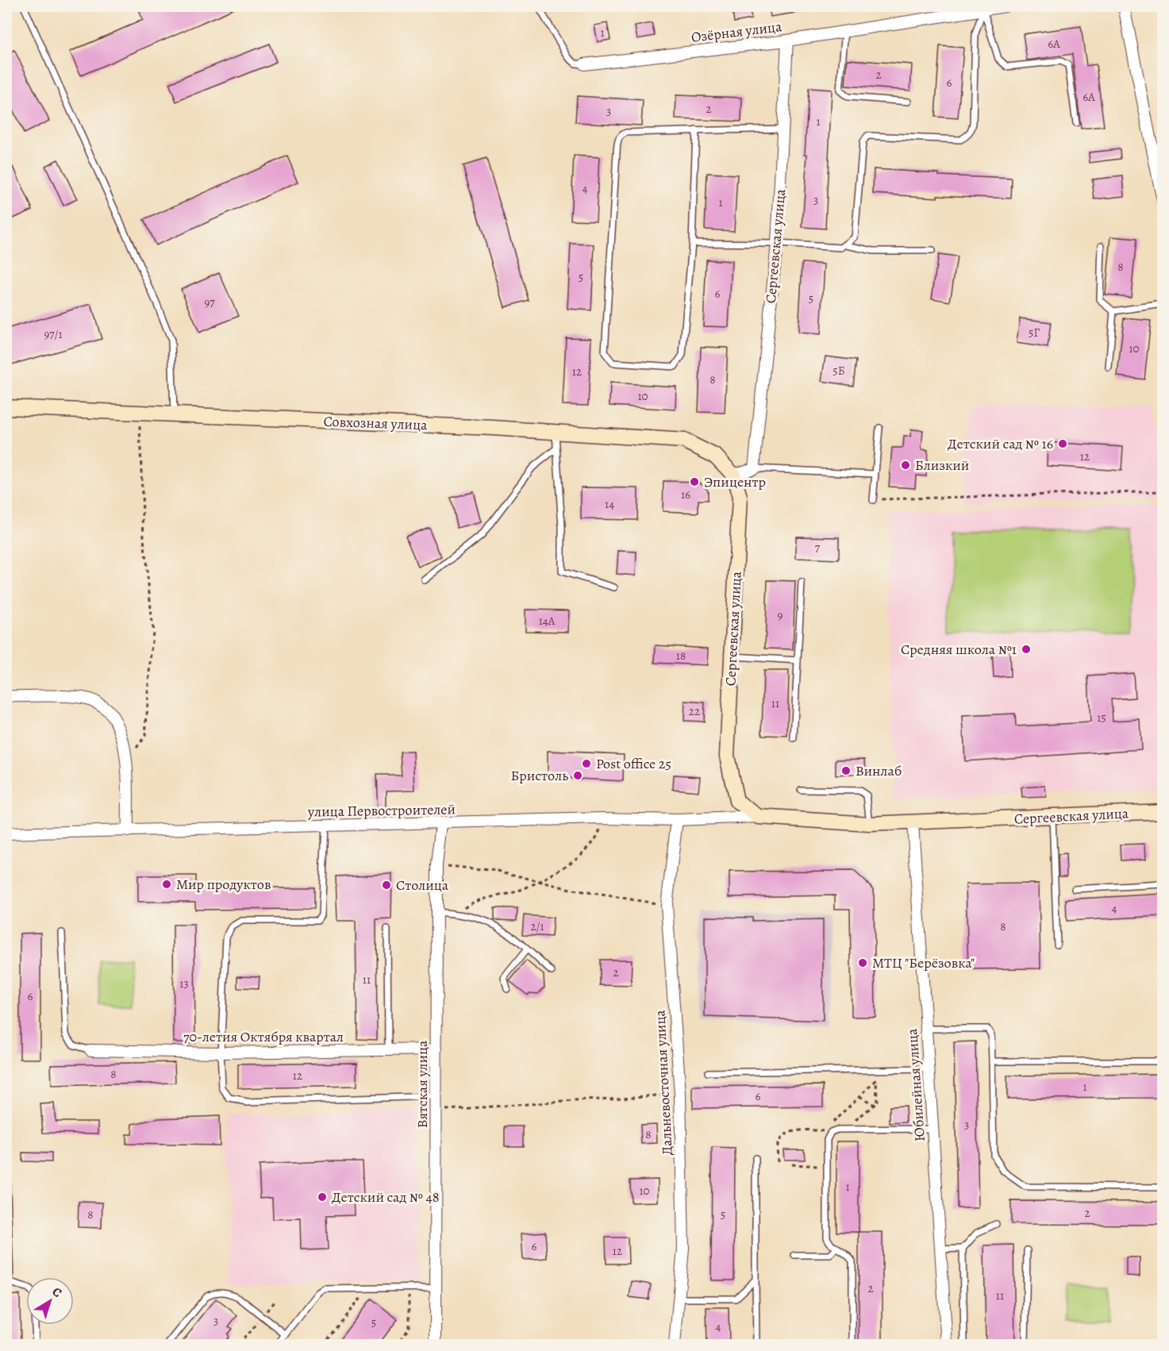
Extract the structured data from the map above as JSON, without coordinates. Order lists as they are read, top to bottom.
{
  "streets": {
    "main road": ["Сергеевская улица", "Совхозная улица"],
    "street": [
      "Озёрная улица",
      "улица Первостроителей",
      "70-летия Октября квартал",
      "Дальневосточная улица",
      "Вятская улица",
      "Юбилейная улица"
    ]
  },
  "crossings": [
    ["Озёрная улица", "Сергеевская улица"],
    ["Сергеевская улица", "Совхозная улица"],
    ["Сергеевская улица", "улица Первостроителей"],
    ["Сергеевская улица", "Юбилейная улица"],
    ["улица Первостроителей", "Дальневосточная улица"],
    ["улица Первостроителей", "Вятская улица"],
    ["70-летия Октября квартал", "Вятская улица"]
  ],
  "places": [
    "Детский сад № 16",
    "Близкий",
    "Эпицентр",
    "Средняя школа №1",
    "Post office 25",
    "Винлаб",
    "Бристоль",
    "Мир продуктов",
    "Столица",
    "МТЦ \"Берёзовка\"",
    "Детский сад № 48"
  ],
  "house_numbers": [
    "1",
    "6А",
    "2",
    "6",
    "6А",
    "2",
    "3",
    "1",
    "4",
    "3",
    "1",
    "8",
    "5",
    "6",
    "5",
    "97",
    "5Г",
    "97/1",
    "10",
    "5Б",
    "12",
    "8",
    "10",
    "12",
    "16",
    "14",
    "7",
    "9",
    "14А",
    "18",
    "11",
    "22",
    "15",
    "4",
    "2/1",
    "8",
    "2",
    "11",
    "13",
    "6",
    "8",
    "12",
    "1",
    "6",
    "3",
    "8",
    "1",
    "10",
    "2",
    "8",
    "5",
    "6",
    "12",
    "2",
    "11",
    "3",
    "5",
    "4"
  ],
  "north": "top right"
}
